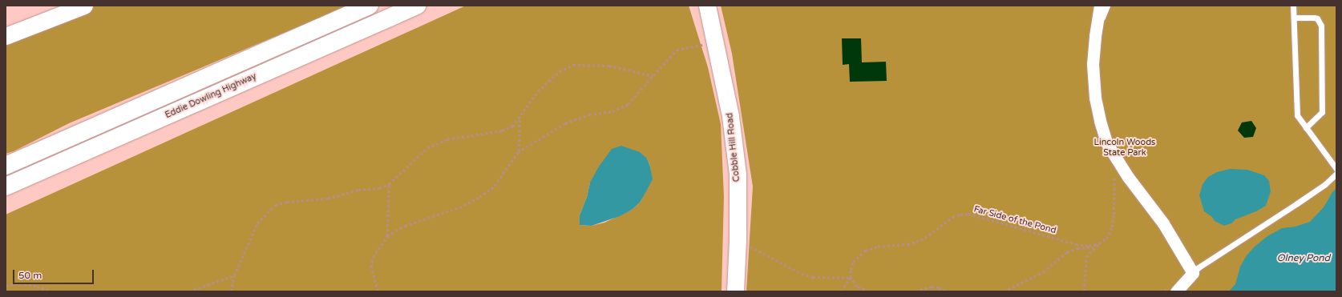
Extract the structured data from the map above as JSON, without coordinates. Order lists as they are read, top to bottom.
{
  "streets": {
    "highway": ["Eddie Dowling Highway"],
    "street": ["Cobble Hill Road"],
    "path": ["Far Side of the Pond"]
  },
  "water": ["Olney Pond"],
  "parks": ["Lincoln Woods State Park"],
  "scale_bar": "50 m"
}
